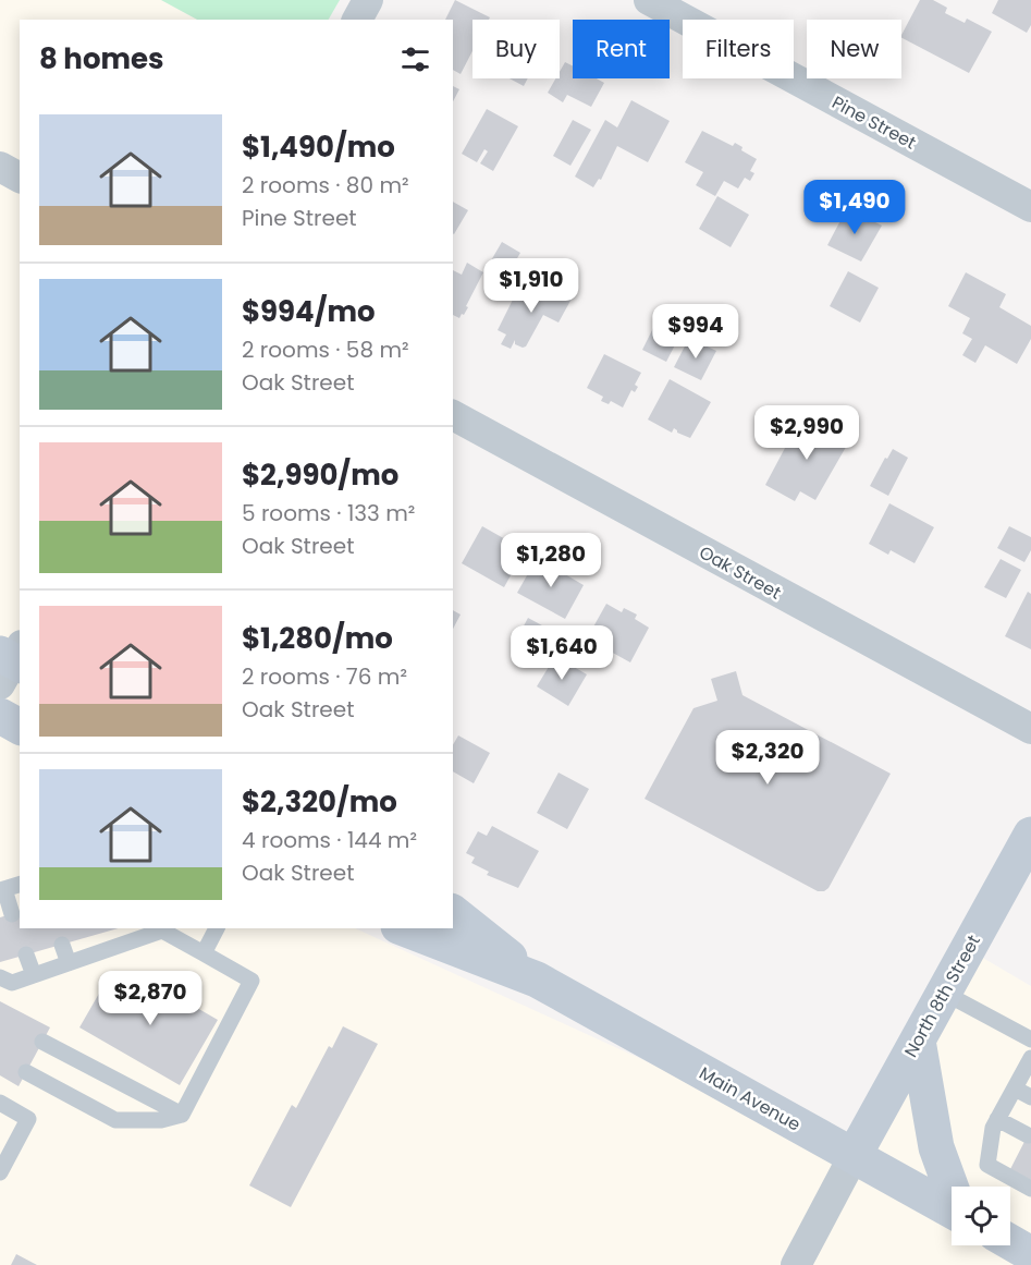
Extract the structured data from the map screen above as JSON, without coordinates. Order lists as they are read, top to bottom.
{
  "streets": {
    "main road": ["North 8th Street", "Main Avenue"],
    "street": ["Pine Street", "Oak Street"]
  },
  "crossings": [
    ["North 8th Street", "Main Avenue"]
  ],
  "page": {
    "chip": [
      "Buy",
      "Rent",
      "Filters",
      "New"
    ],
    "heading": "8 homes",
    "list": [
      {
        "name": "$1,490/mo",
        "note": "2 rooms · 80 m² · Pine Street"
      },
      {
        "name": "$994/mo",
        "note": "2 rooms · 58 m² · Oak Street"
      },
      {
        "name": "$2,990/mo",
        "note": "5 rooms · 133 m² · Oak Street"
      },
      {
        "name": "$1,280/mo",
        "note": "2 rooms · 76 m² · Oak Street"
      },
      {
        "name": "$2,320/mo",
        "note": "4 rooms · 144 m² · Oak Street"
      }
    ],
    "price": [
      "$1,490",
      "$1,910",
      "$994",
      "$2,990",
      "$1,280",
      "$1,640",
      "$2,320",
      "$2,870"
    ]
  }
}
